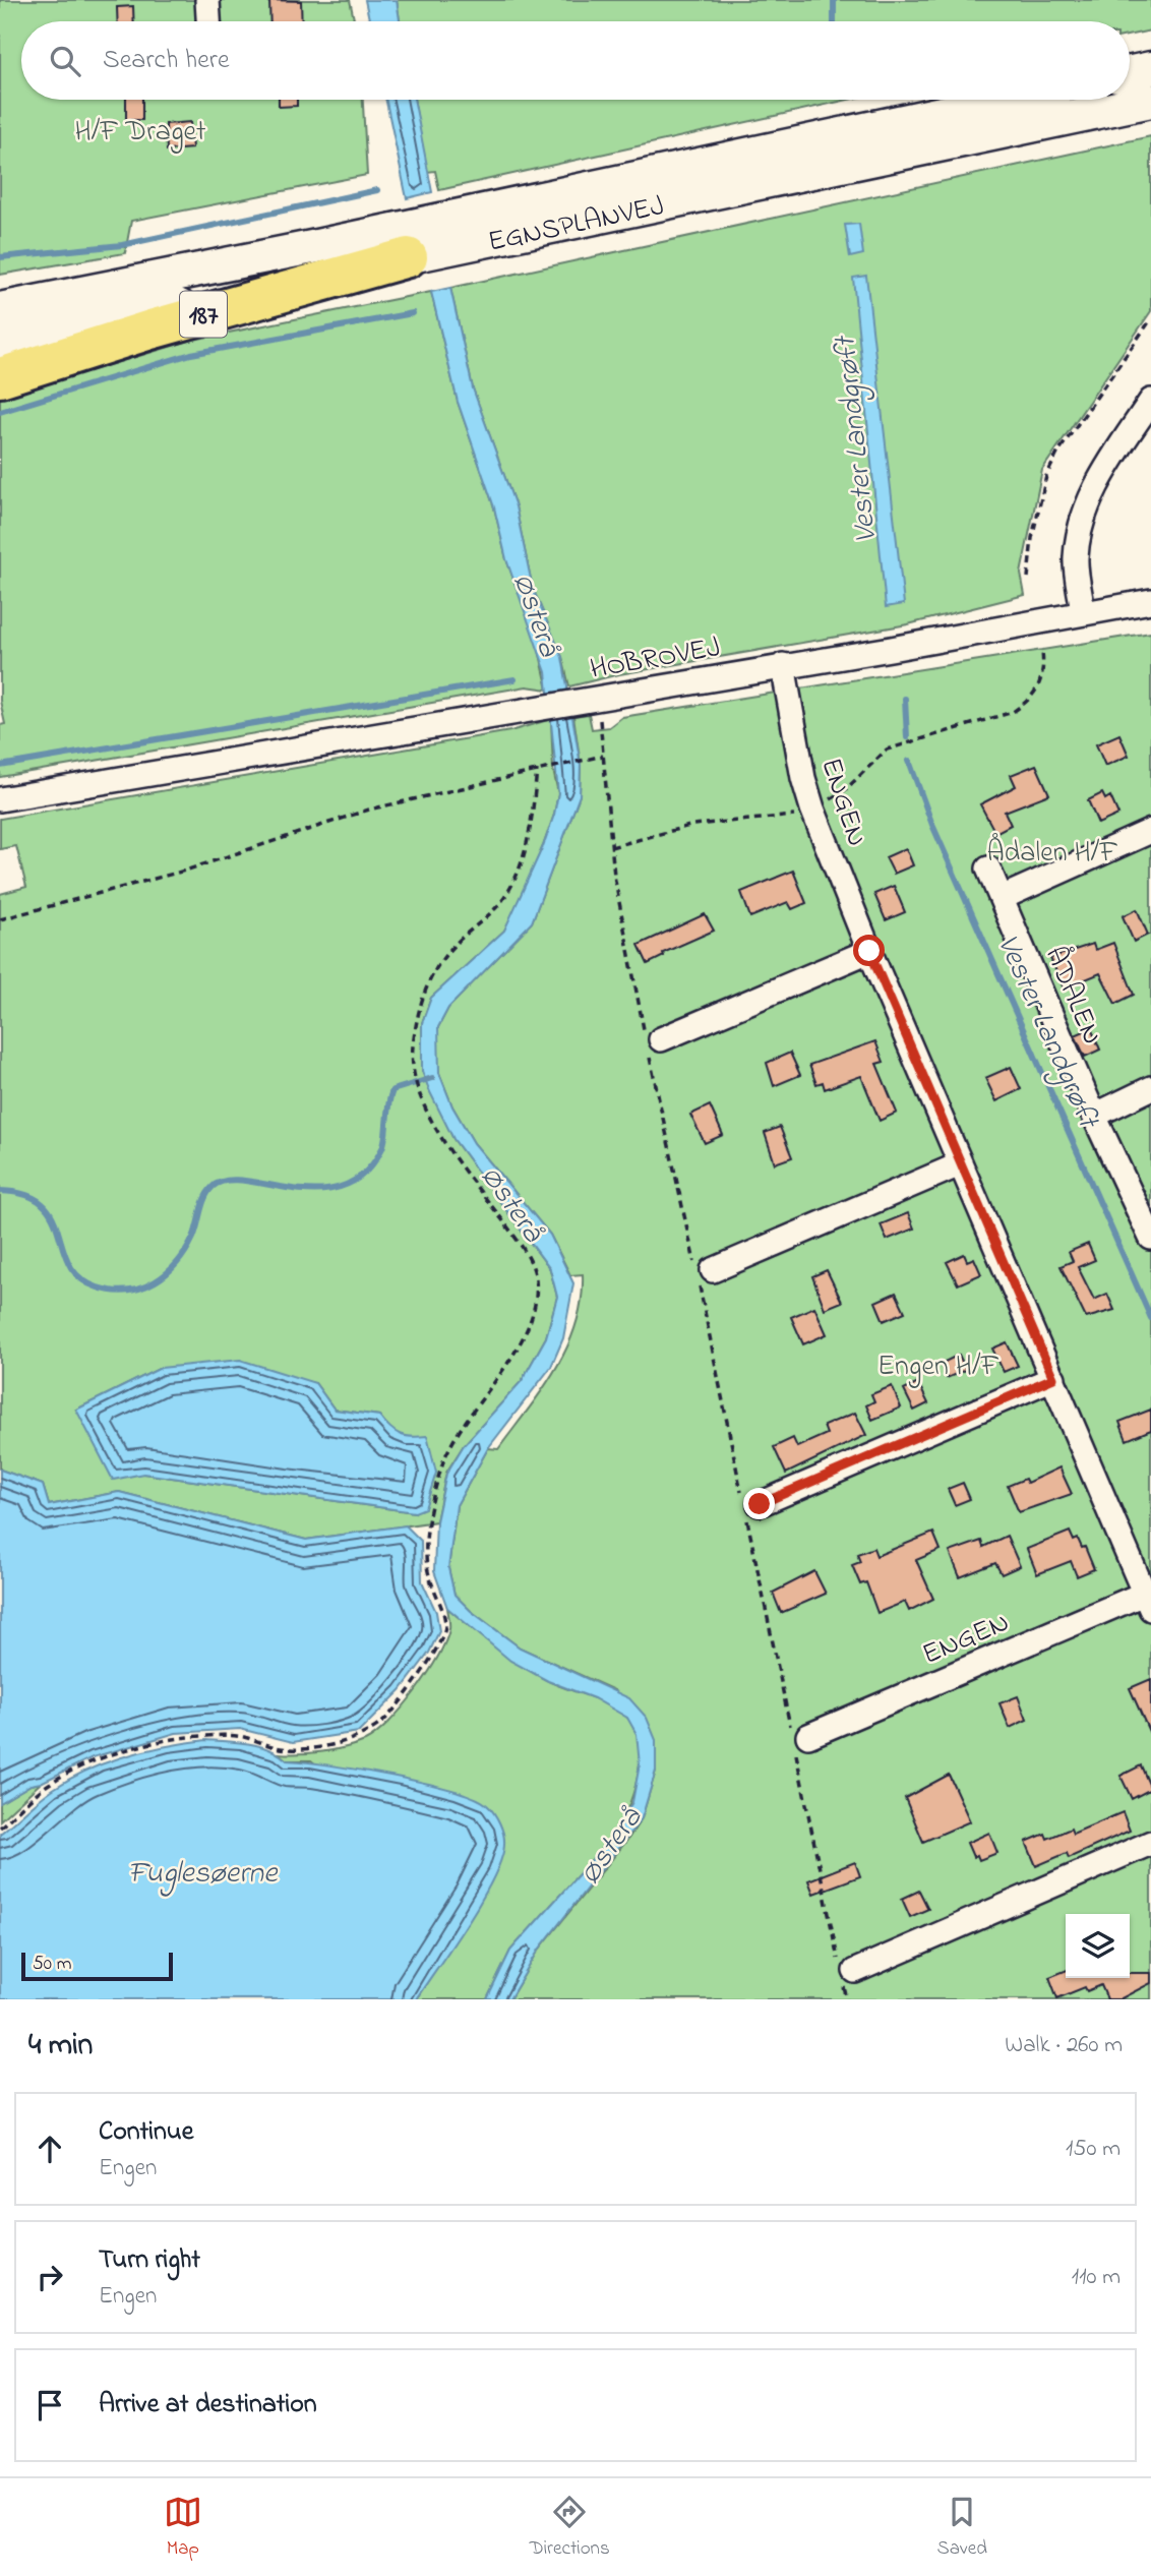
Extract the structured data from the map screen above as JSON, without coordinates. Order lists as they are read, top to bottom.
{
  "streets": {
    "highway": ["187"],
    "main road": ["EGNSPLANVEJ"],
    "street": ["HOBROVEJ", "ENGEN", "ÅDALEN"]
  },
  "crossings": [
    ["EGNSPLANVEJ", "187"],
    ["HOBROVEJ", "ENGEN"]
  ],
  "water": ["Vester Landgrøft", "Østerå", "Fuglesøerne"],
  "parks": ["H/F Draget", "Ådalen H/F", "Engen H/F"],
  "scale_bar": "50 m",
  "page": {
    "search": "Search here",
    "scale": "50 m",
    "heading": ["4 min", "Walk · 260 m"],
    "list": [
      ["Continue", "Engen", "150 m"],
      ["Turn right", "Engen", "110 m"],
      "Arrive at destination"
    ],
    "nav": ["Map", "Directions", "Saved"]
  }
}
